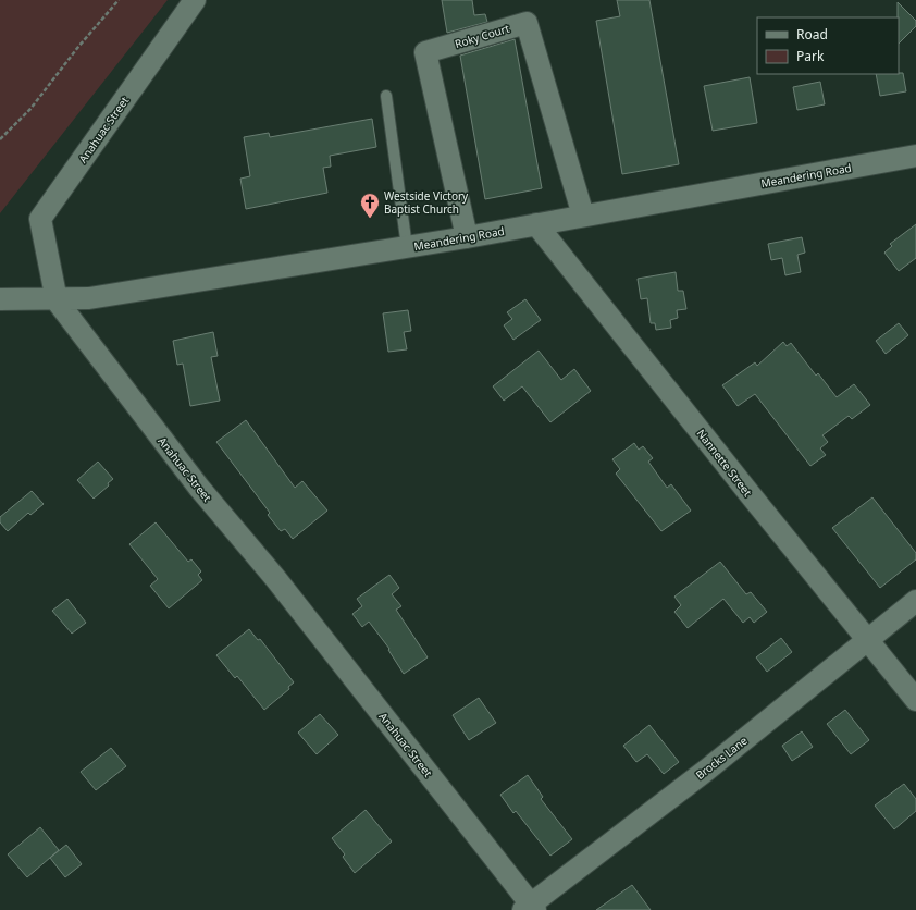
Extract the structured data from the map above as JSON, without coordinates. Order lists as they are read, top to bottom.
{
  "streets": {
    "street": [
      "Roky Court",
      "Anahuac Street",
      "Meandering Road",
      "Nannette Street",
      "Brocks Lane"
    ]
  },
  "crossings": [
    ["Roky Court", "Meandering Road"],
    ["Anahuac Street", "Meandering Road"],
    ["Anahuac Street", "Brocks Lane"],
    ["Meandering Road", "Nannette Street"],
    ["Nannette Street", "Brocks Lane"]
  ],
  "places": {
    "church": ["Westside Victory Baptist Church"]
  },
  "legend": ["Road", "Park"]
}
